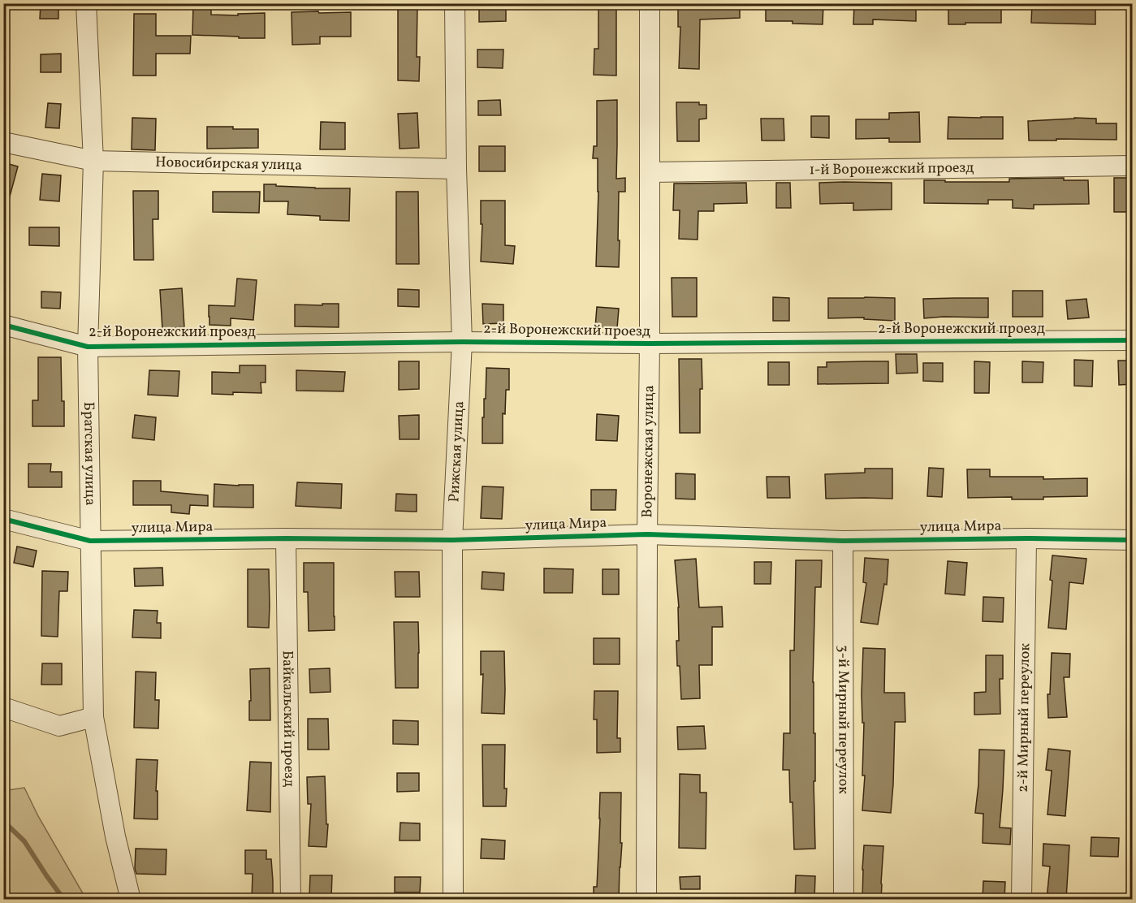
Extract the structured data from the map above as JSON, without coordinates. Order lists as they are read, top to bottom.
{
  "streets": {
    "street": [
      "Новосибирская улица",
      "1-й Воронежский проезд",
      "2-й Воронежский проезд",
      "Рижская улица",
      "Воронежская улица",
      "Братская улица",
      "улица Мира",
      "Байкальский проезд",
      "2-й Мирный переулок",
      "3-й Мирный переулок"
    ]
  },
  "crossings": [
    ["Новосибирская улица", "Рижская улица"],
    ["Новосибирская улица", "Братская улица"],
    ["1-й Воронежский проезд", "Воронежская улица"],
    ["2-й Воронежский проезд", "Рижская улица"],
    ["2-й Воронежский проезд", "Воронежская улица"],
    ["2-й Воронежский проезд", "Братская улица"],
    ["Рижская улица", "улица Мира"],
    ["Воронежская улица", "улица Мира"],
    ["Братская улица", "улица Мира"],
    ["улица Мира", "Байкальский проезд"],
    ["улица Мира", "2-й Мирный переулок"],
    ["улица Мира", "3-й Мирный переулок"]
  ]
}
